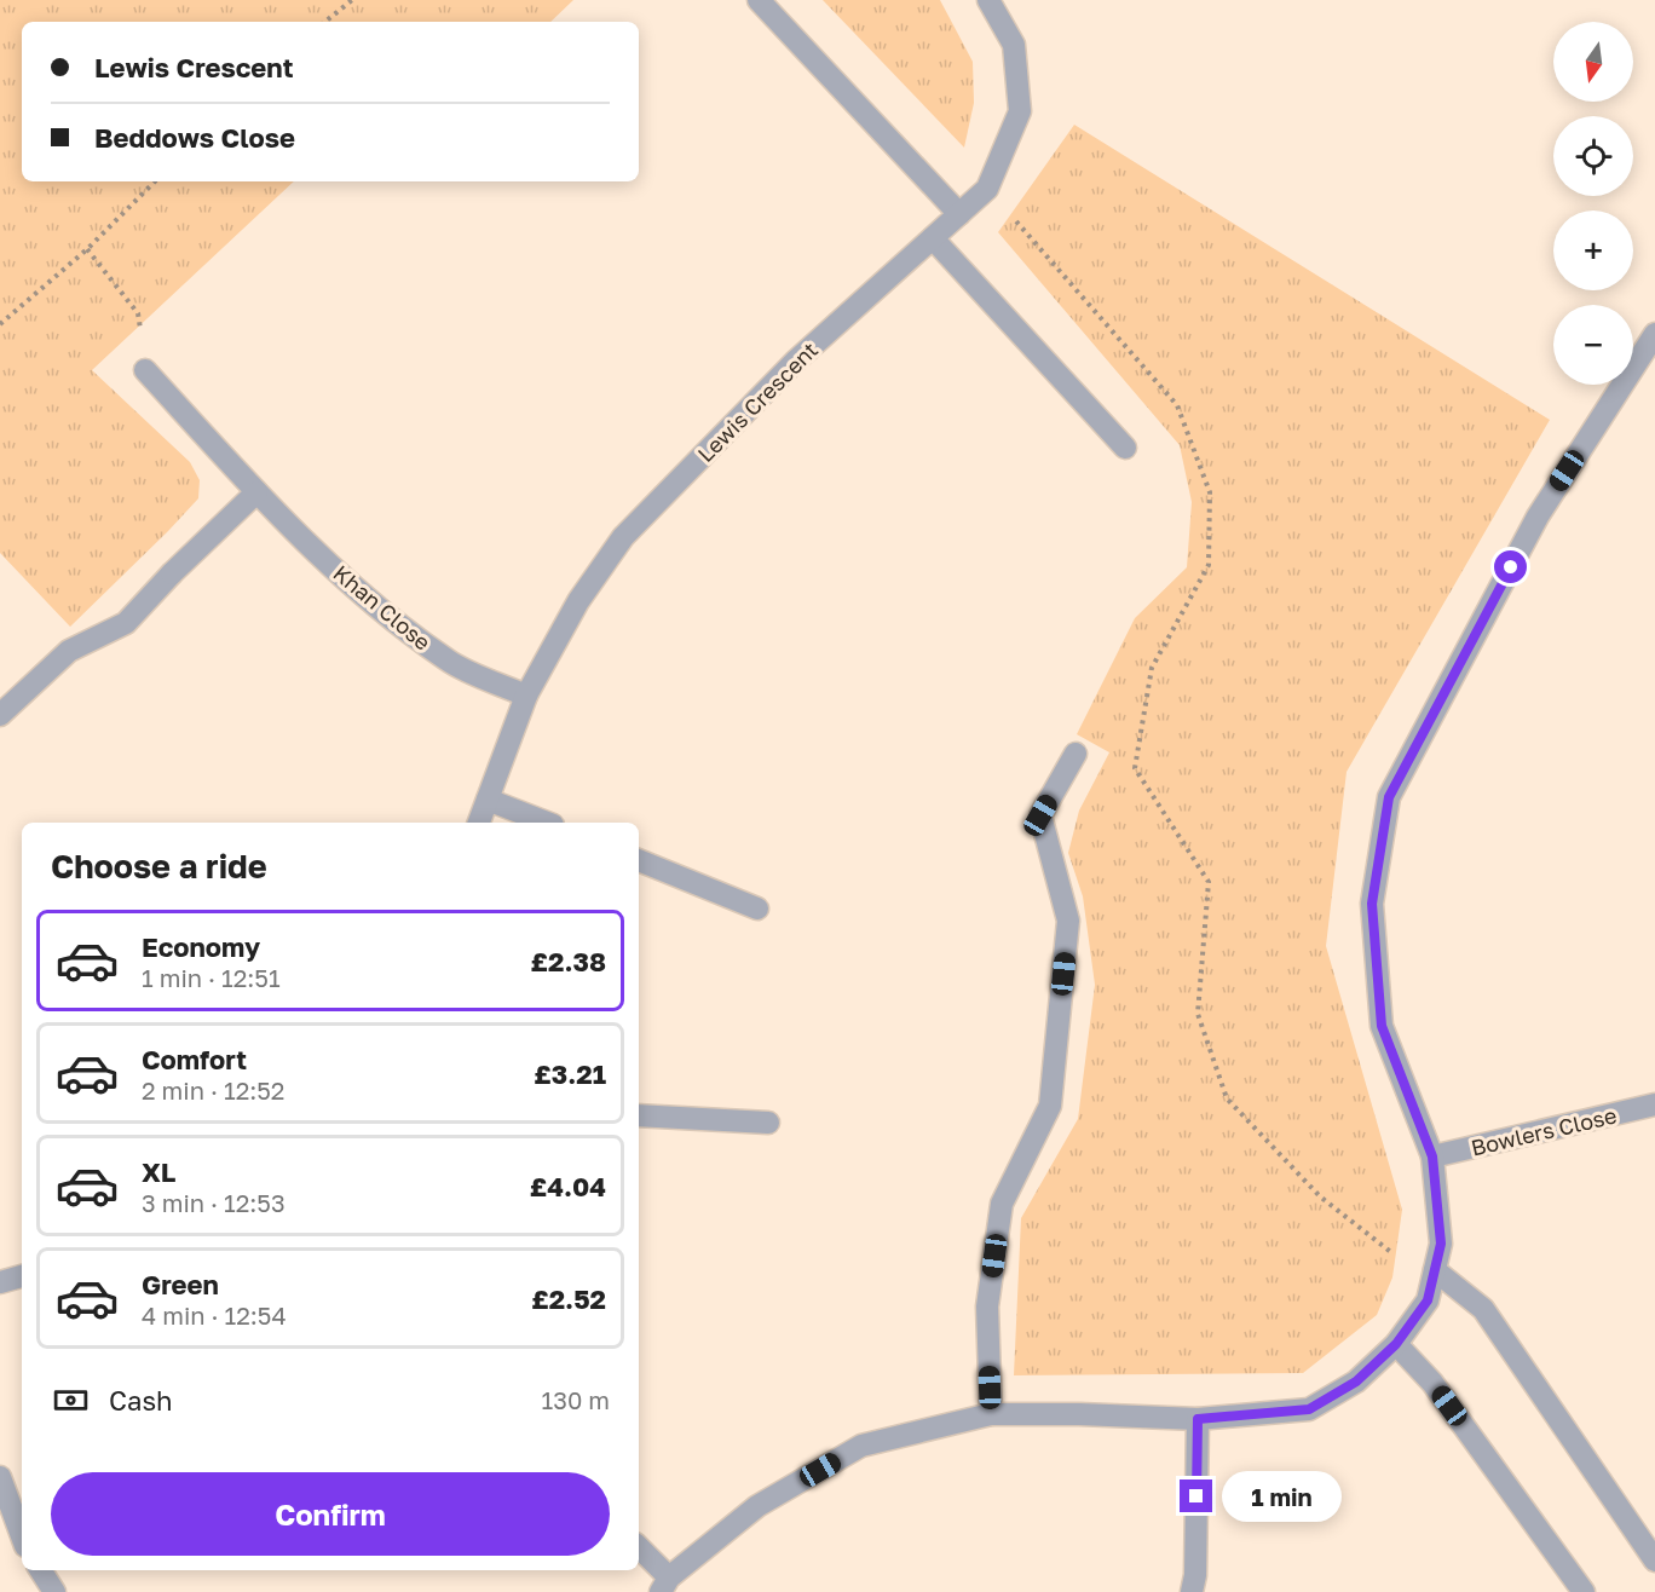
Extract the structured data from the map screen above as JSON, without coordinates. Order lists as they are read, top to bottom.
{
  "streets": {
    "street": ["Lewis Crescent", "Khan Close", "Bowlers Close"]
  },
  "crossings": [
    ["Lewis Crescent", "Khan Close"]
  ],
  "north": "bottom",
  "page": {
    "map_buttons": ["+", "−"],
    "banner": ["Lewis Crescent", "Beddows Close"],
    "heading": "Choose a ride",
    "list": [
      {
        "name": "Economy",
        "note": "1 min · 12:51",
        "value": "£2.38"
      },
      {
        "name": "Comfort",
        "note": "2 min · 12:52",
        "value": "£3.21"
      },
      {
        "name": "XL",
        "note": "3 min · 12:53",
        "value": "£4.04"
      },
      {
        "name": "Green",
        "note": "4 min · 12:54",
        "value": "£2.52"
      }
    ],
    "pay": ["Cash", "130 m"],
    "buttons": "Confirm",
    "bubble": "1 min"
  }
}
